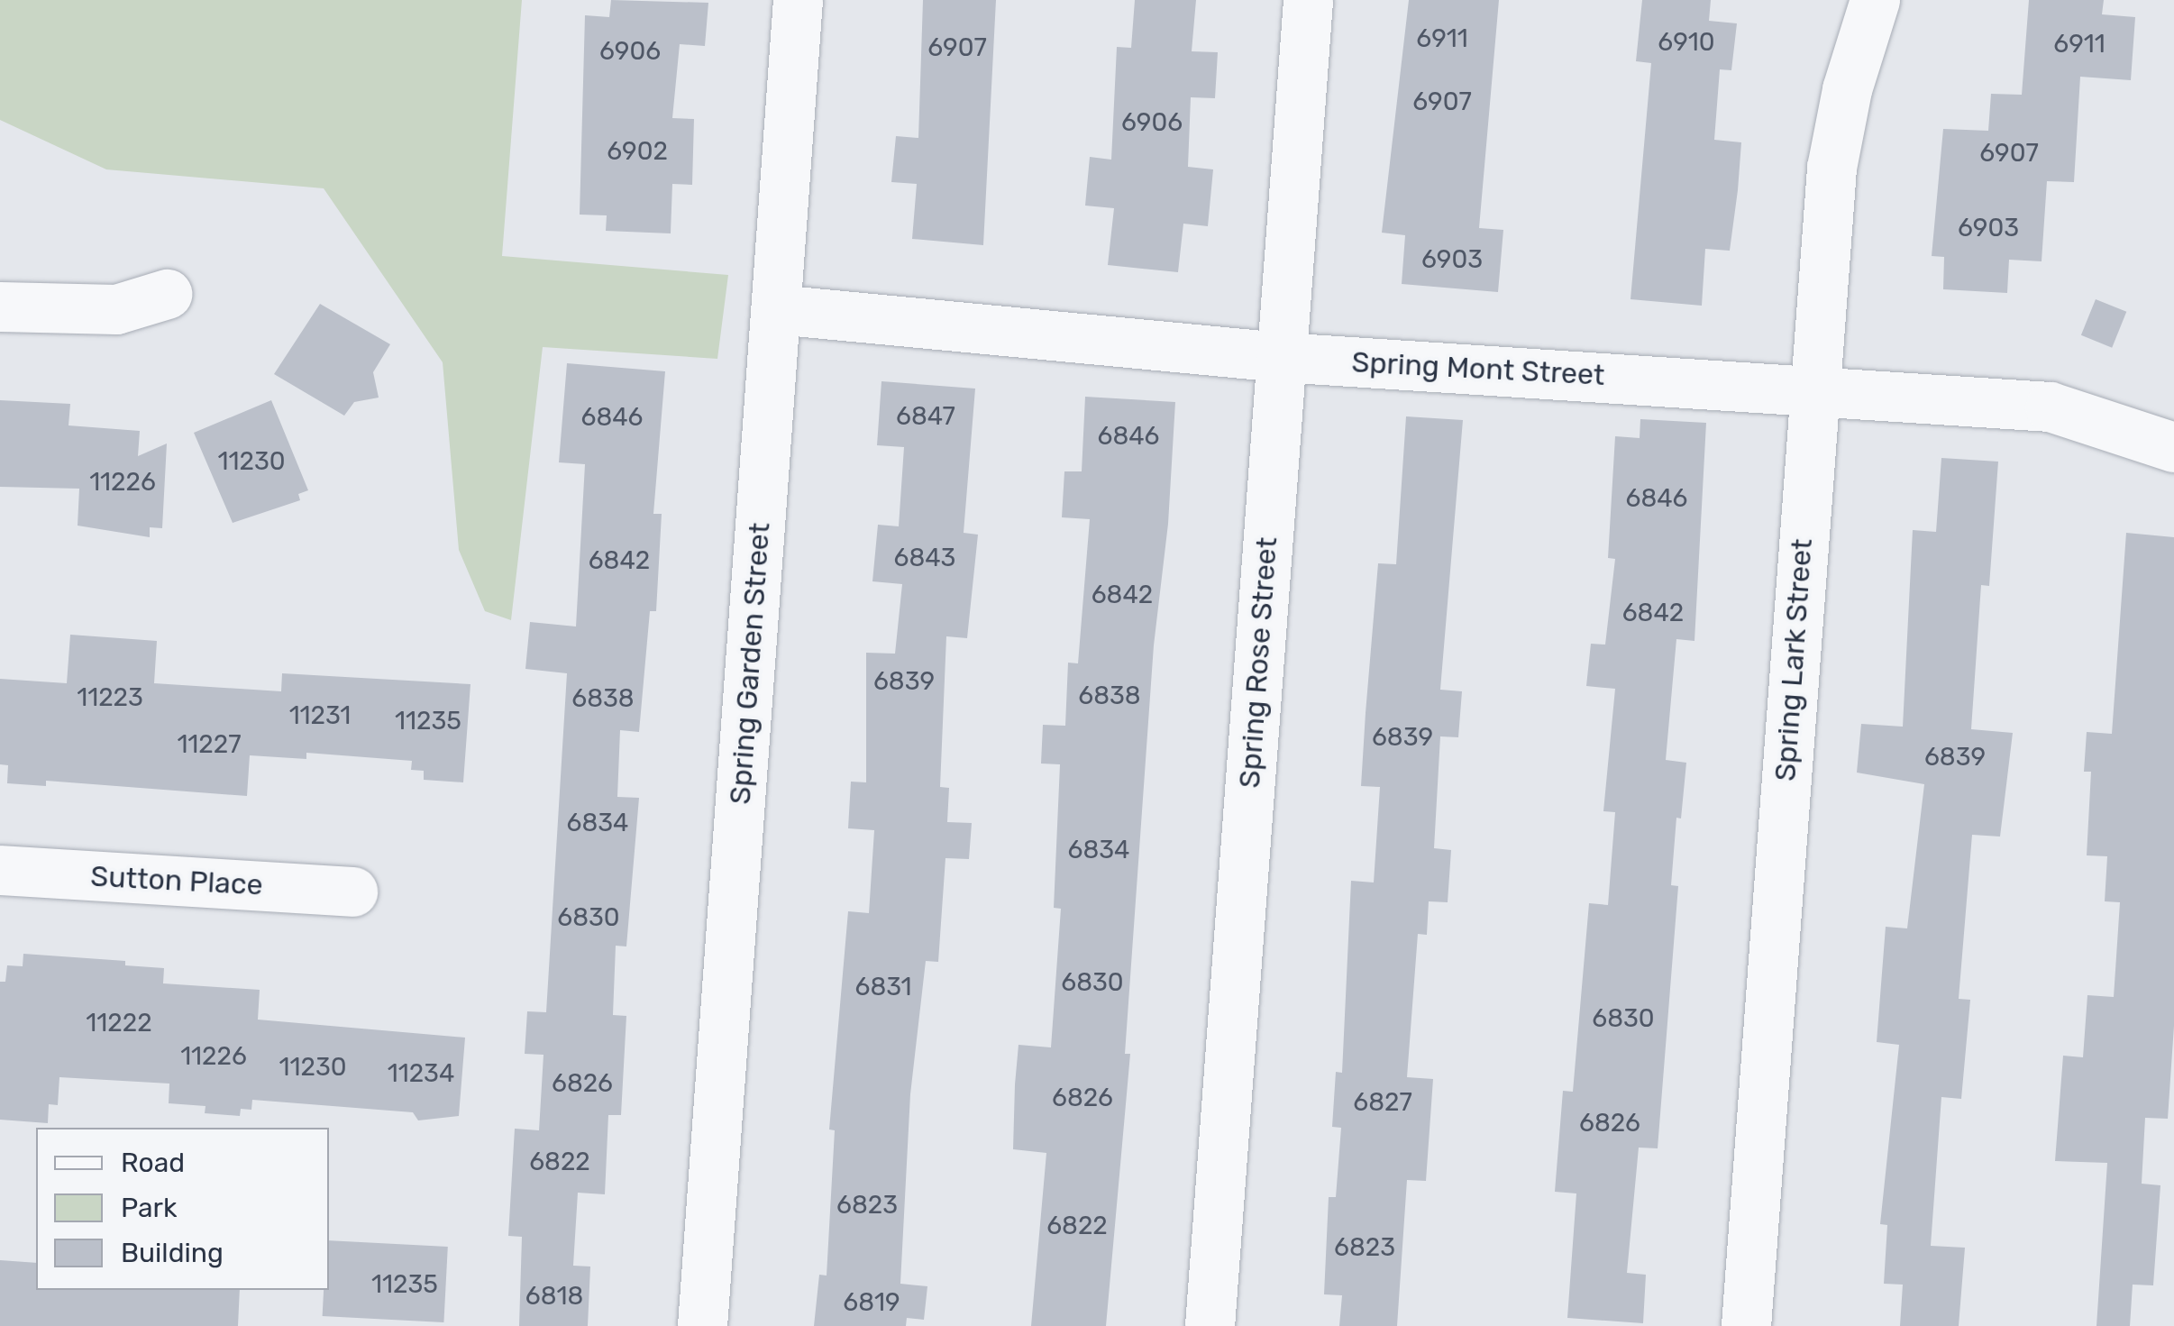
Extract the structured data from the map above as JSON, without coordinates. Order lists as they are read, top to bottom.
{
  "streets": {
    "street": [
      "Spring Mont Street",
      "Spring Lark Street",
      "Spring Rose Street",
      "Spring Garden Street",
      "Sutton Place"
    ]
  },
  "crossings": [
    ["Spring Mont Street", "Spring Lark Street"],
    ["Spring Mont Street", "Spring Rose Street"],
    ["Spring Mont Street", "Spring Garden Street"]
  ],
  "house_numbers": [
    "6911",
    "6910",
    "6911",
    "6907",
    "6906",
    "6907",
    "6906",
    "6902",
    "6907",
    "6903",
    "6903",
    "6847",
    "6846",
    "6846",
    "11230",
    "11226",
    "6846",
    "6843",
    "6842",
    "6842",
    "6842",
    "6839",
    "6838",
    "11223",
    "6838",
    "11231",
    "11235",
    "6839",
    "11227",
    "6839",
    "6834",
    "6834",
    "6830",
    "6830",
    "6831",
    "6830",
    "11222",
    "11226",
    "11230",
    "11234",
    "6826",
    "6826",
    "6827",
    "6826",
    "6822",
    "6823",
    "6822",
    "6823",
    "11235",
    "6818",
    "6819"
  ],
  "legend": ["Road", "Park", "Building"]
}
